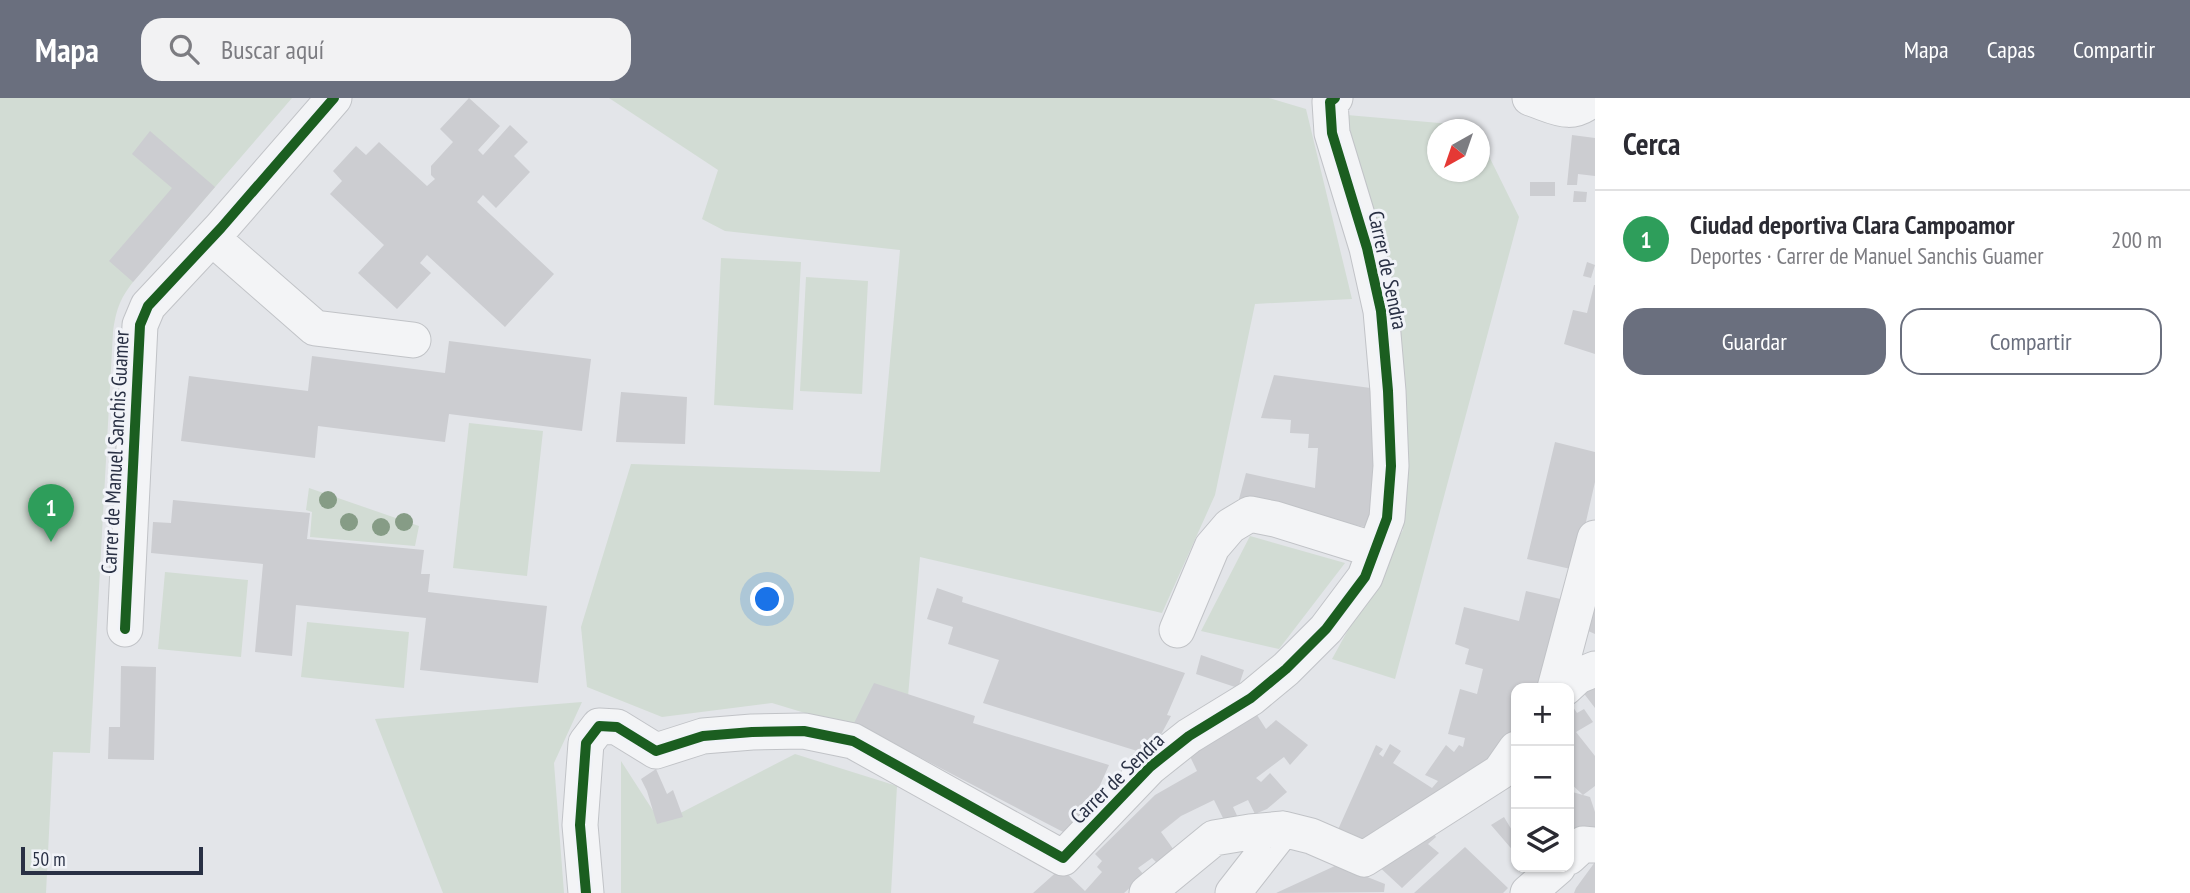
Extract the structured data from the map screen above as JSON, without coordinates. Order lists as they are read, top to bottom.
{
  "streets": {
    "street": ["Carrer de Sendra", "Carrer de Manuel Sanchis Guamer"]
  },
  "scale_bar": "50 m",
  "north": "bottom left",
  "page": {
    "header": "Mapa",
    "search": "Buscar aquí",
    "nav": ["Mapa", "Capas", "Compartir"],
    "heading": "Cerca",
    "list": [
      {
        "mark": "1",
        "name": "Ciudad deportiva Clara Campoamor",
        "note": "Deportes · Carrer de Manuel Sanchis Guamer",
        "value": "200 m"
      }
    ],
    "buttons": ["Guardar", "Compartir"],
    "pins": "1",
    "map_buttons": ["+", "−"],
    "scale": "50 m"
  }
}
